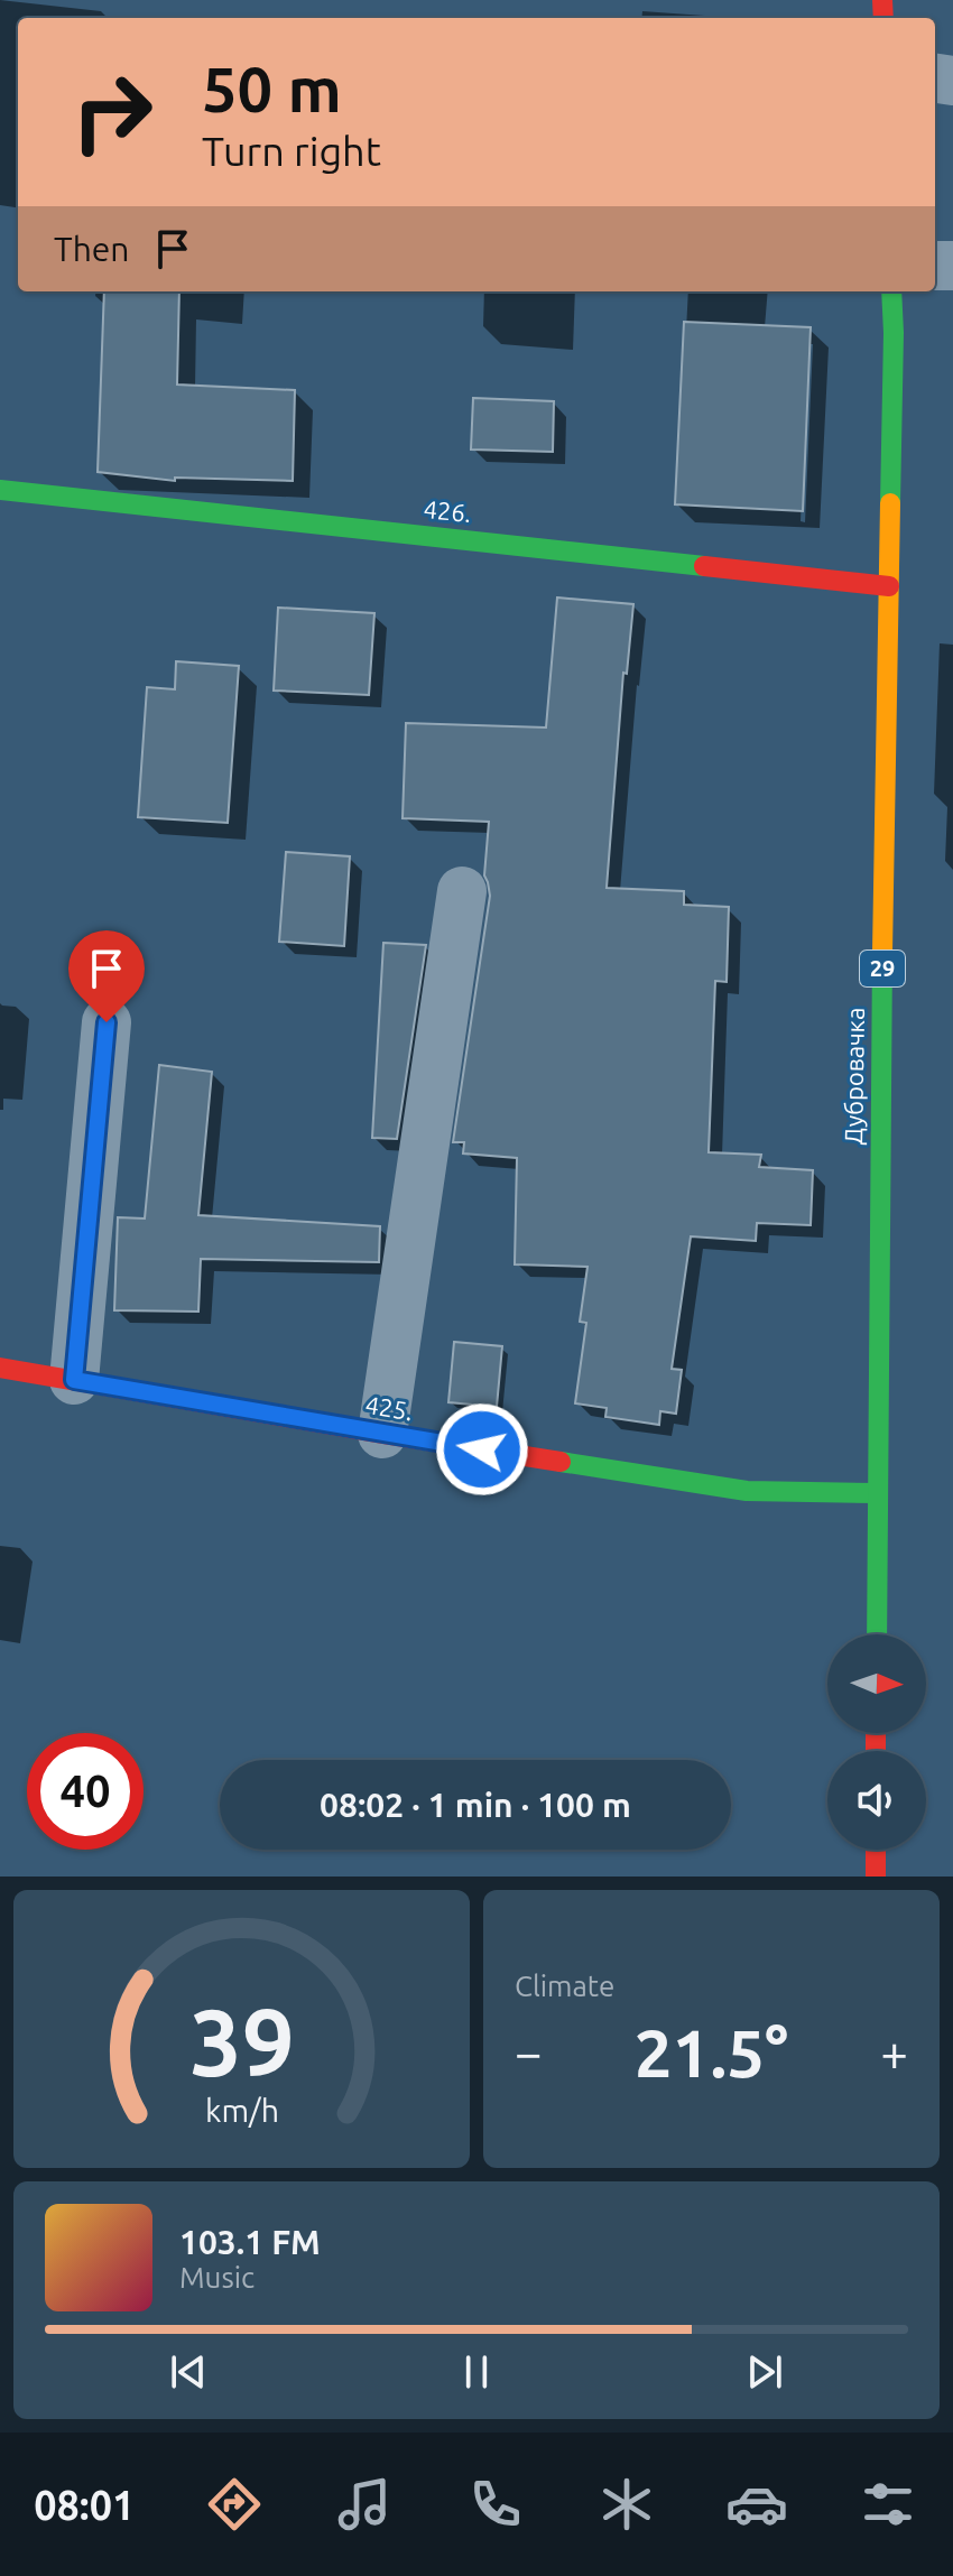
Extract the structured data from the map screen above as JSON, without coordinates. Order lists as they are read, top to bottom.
{
  "streets": {
    "street": [
      "426.",
      "29",
      "Дубровачка",
      "425."
    ]
  },
  "crossings": [
    ["426.", "Дубровачка"],
    ["Дубровачка", "425."]
  ],
  "north": "right",
  "page": {
    "turn": ["50 m", "Turn right"],
    "then": "Then",
    "limit": "40",
    "trip": "08:02 · 1 min · 100 m",
    "tile": "Climate",
    "heat": ["−", "21.5°", "+"],
    "song": ["103.1 FM", "Music"],
    "tabs": "08:01",
    "gauge": ["39", "km/h"]
  }
}
